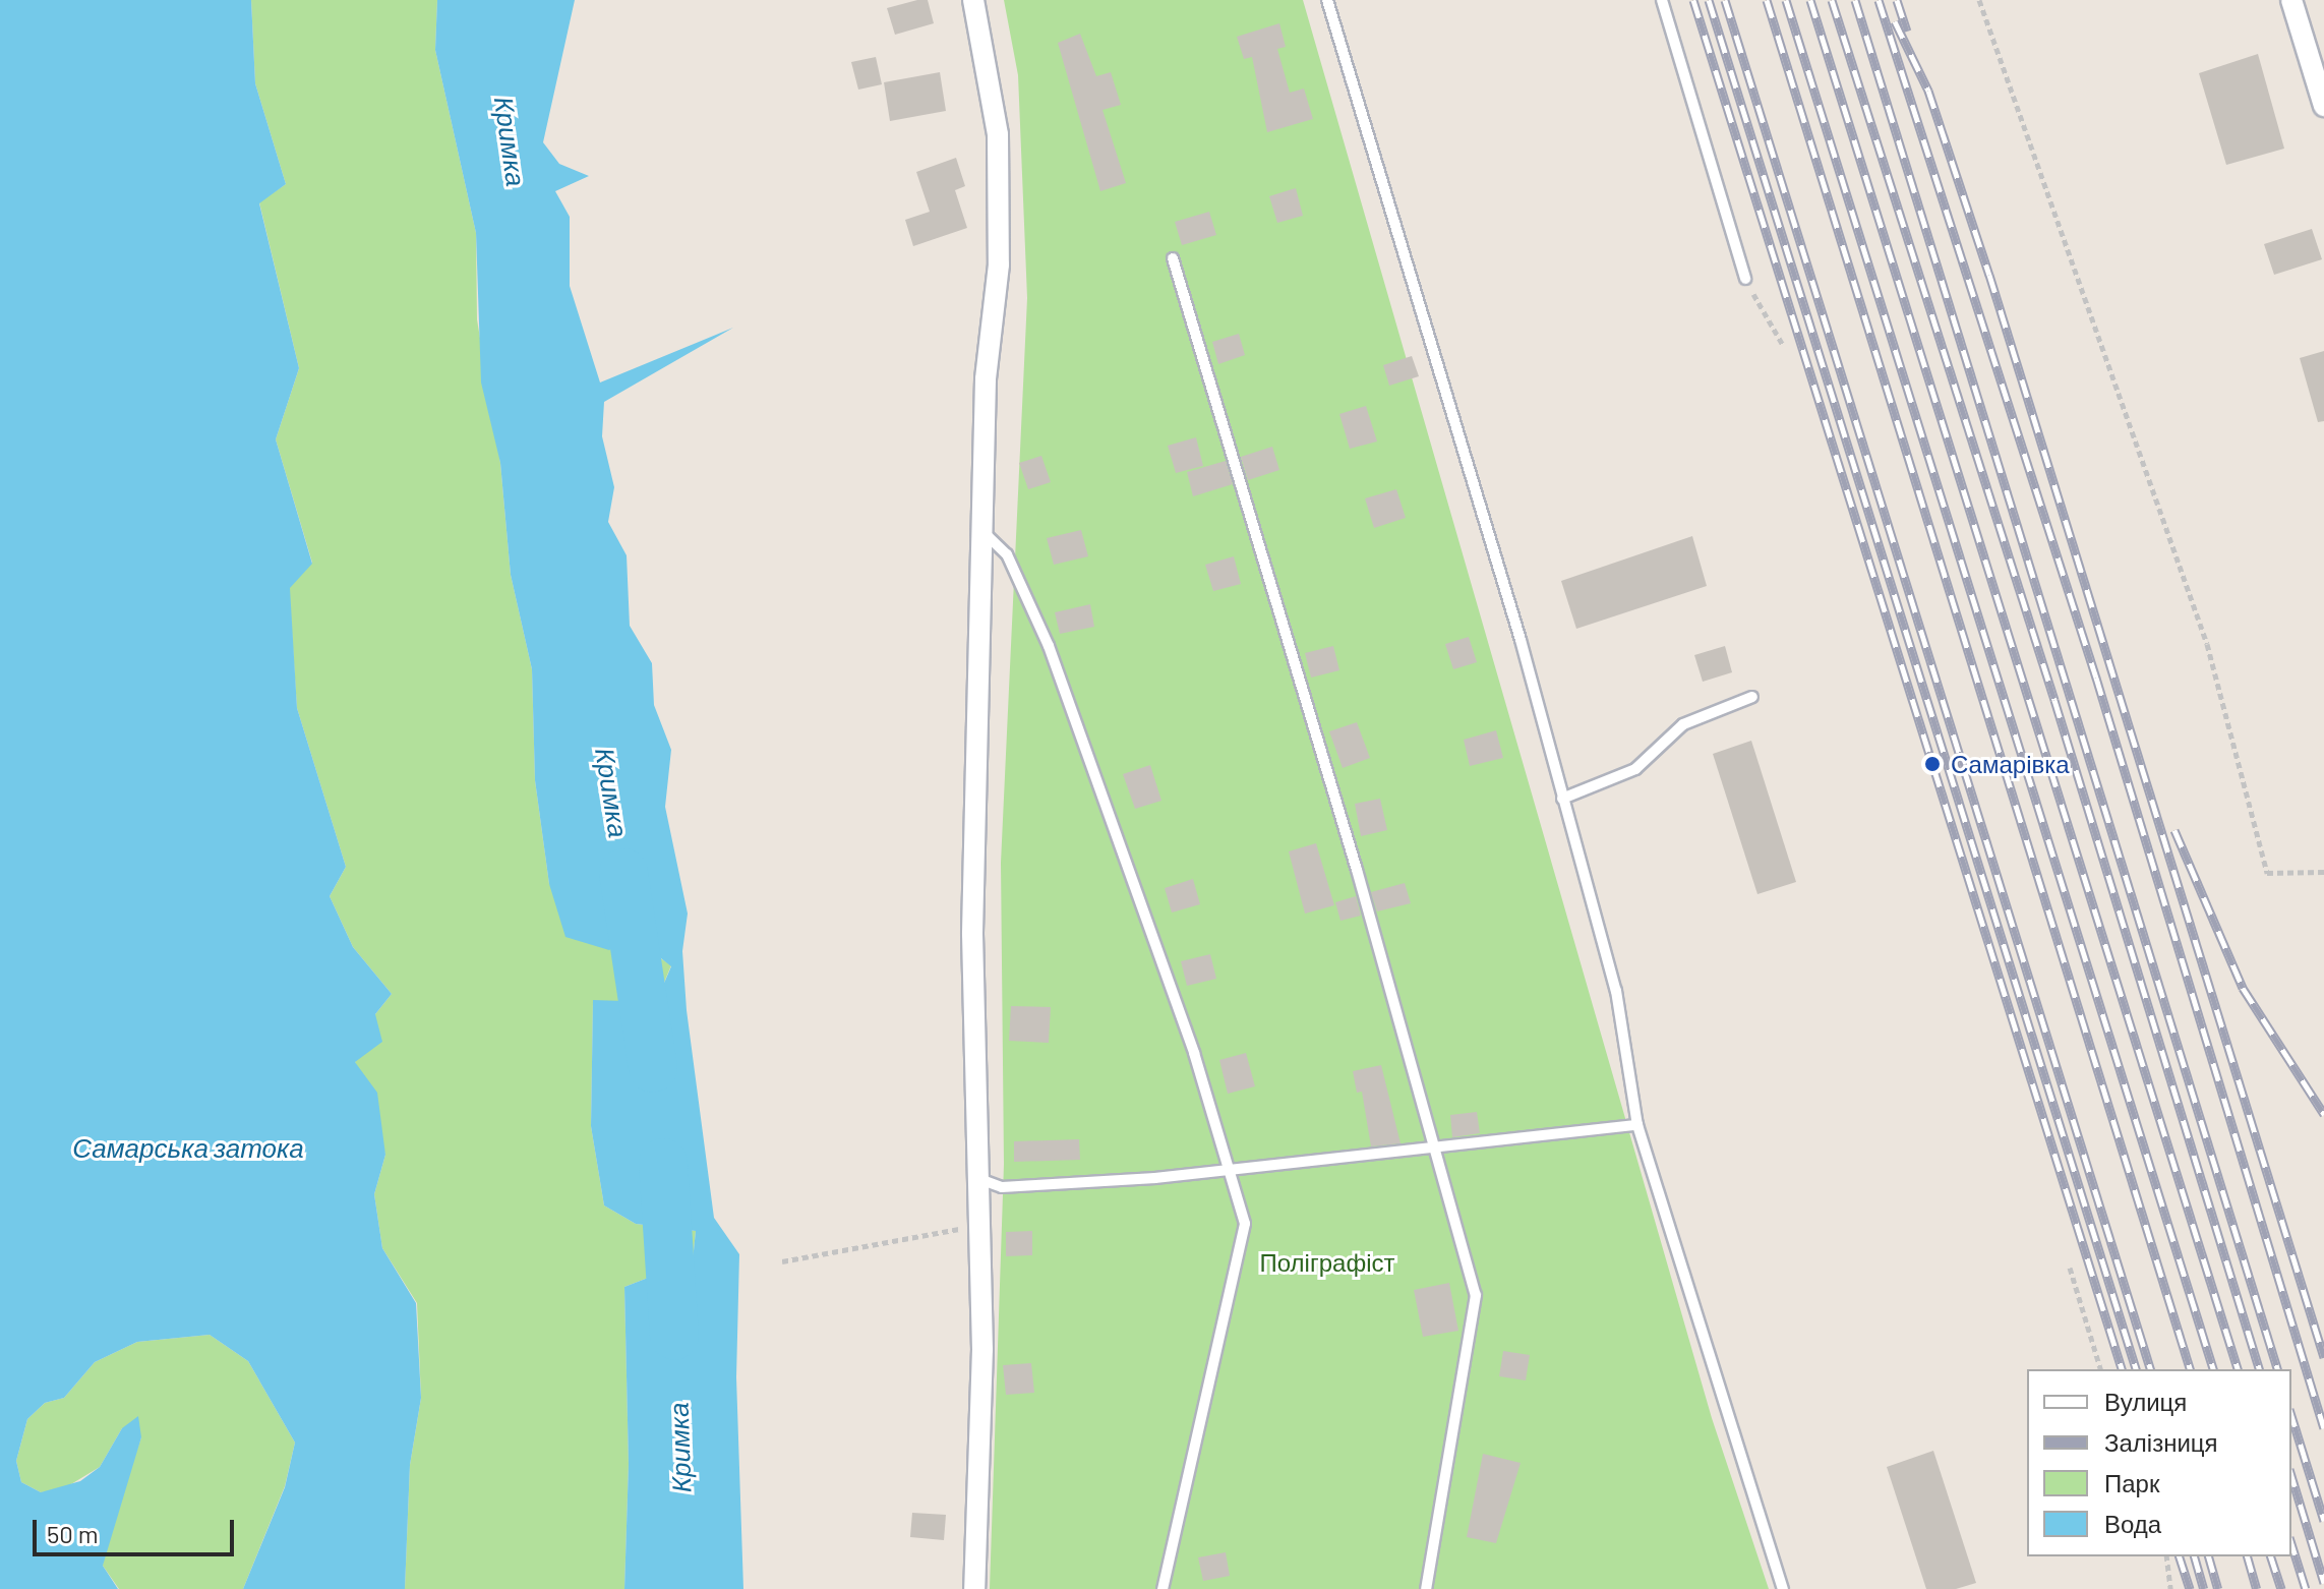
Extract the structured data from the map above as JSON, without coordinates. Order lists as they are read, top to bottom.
{
  "water": ["Кримка", "Самарська затока"],
  "parks": ["Поліграфіст"],
  "places": ["Самарівка"],
  "legend": [
    "Вулиця",
    "Залізниця",
    "Парк",
    "Вода"
  ],
  "scale_bar": "50 m"
}
